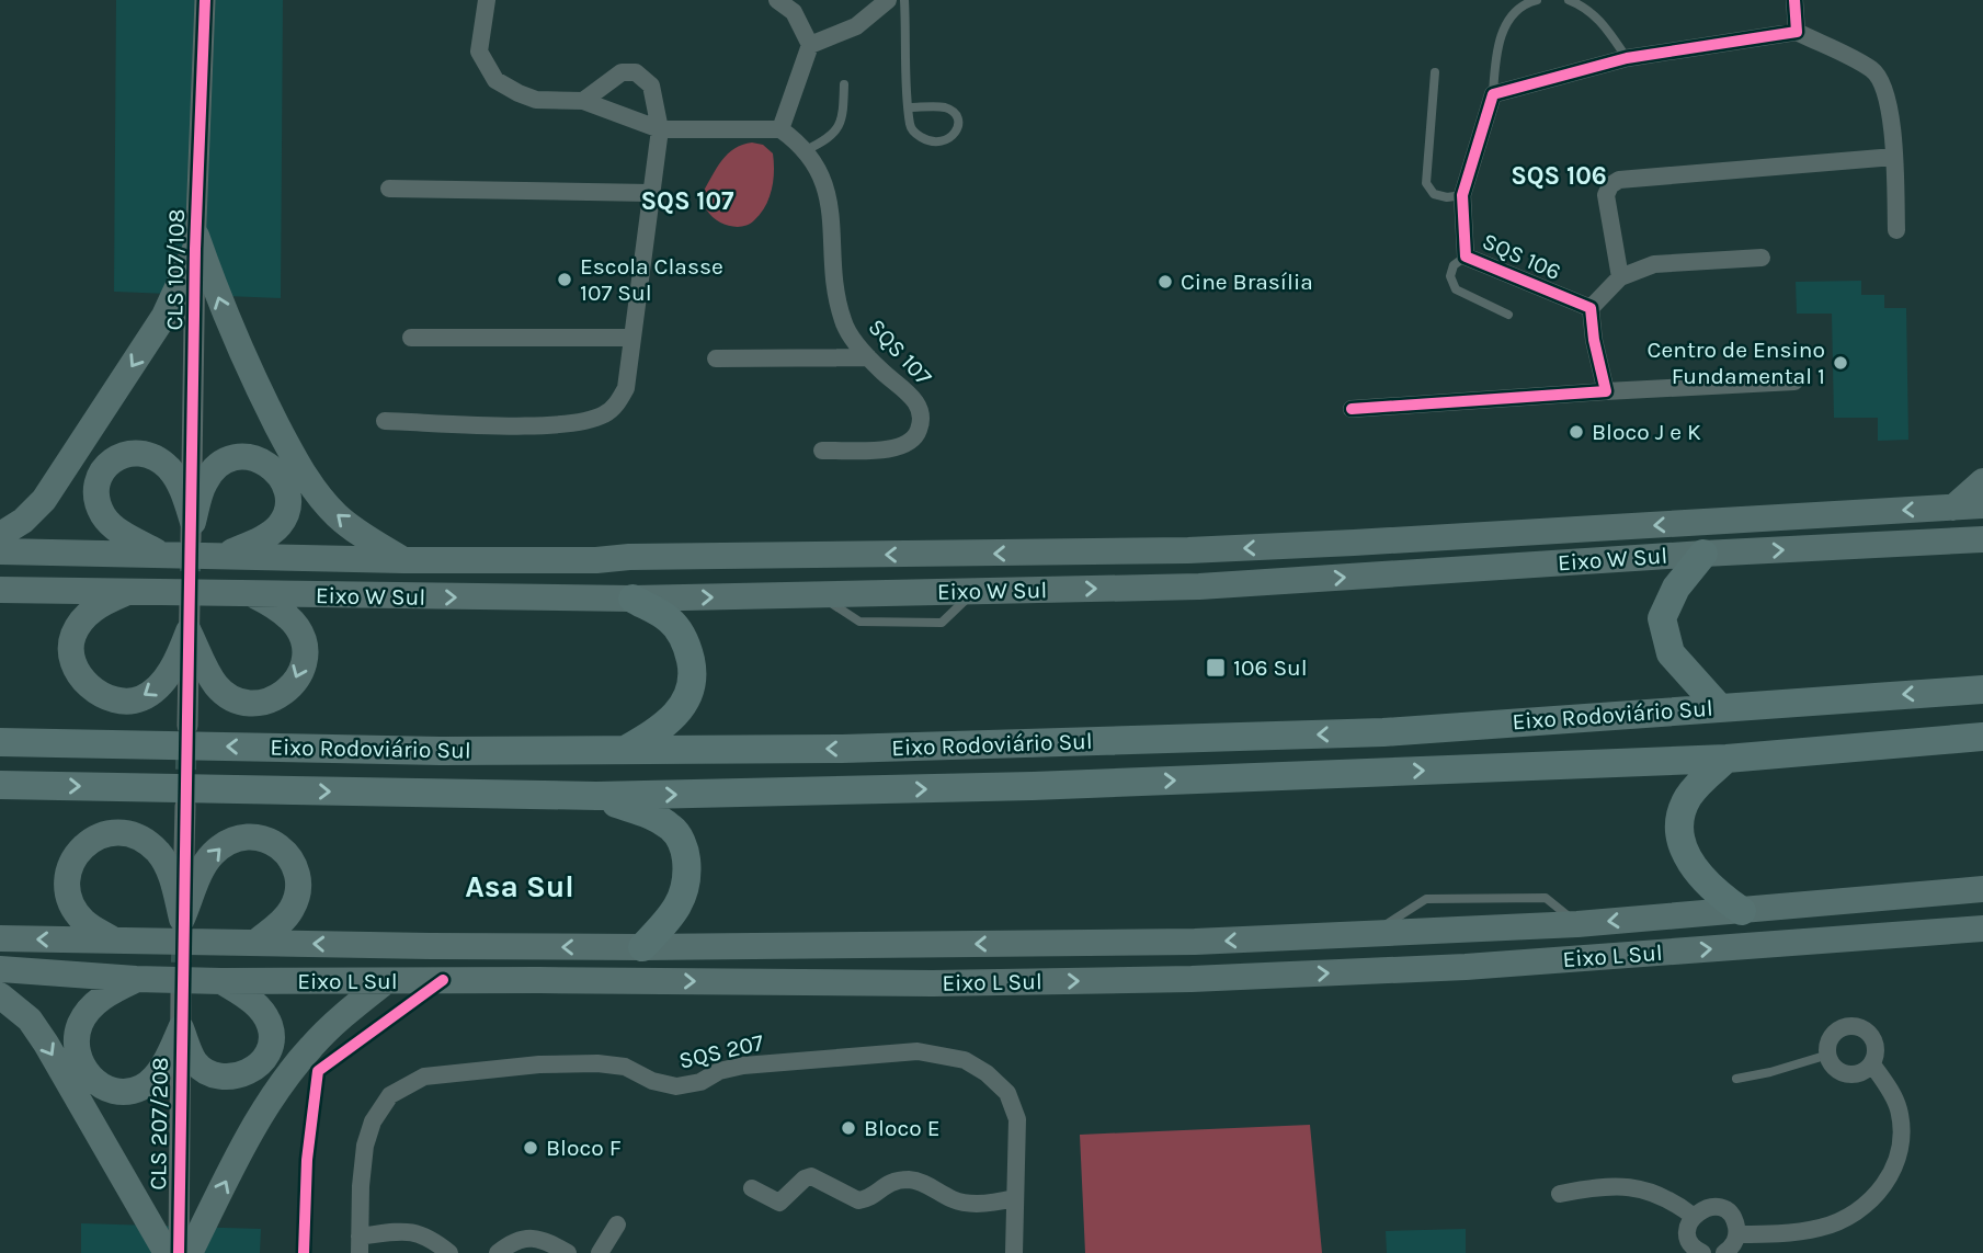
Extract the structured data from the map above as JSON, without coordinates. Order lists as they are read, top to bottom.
{
  "streets": {
    "highway": ["Eixo Rodoviário Sul"],
    "main road": ["Eixo W Sul", "Eixo L Sul"],
    "street": [
      "SQS 106",
      "CLS 107/108",
      "SQS 107",
      "SQS 207",
      "CLS 207/208"
    ]
  },
  "districts": ["SQS 106", "SQS 107", "Asa Sul"],
  "places": {
    "other": [
      "Escola Classe 107 Sul",
      "Cine Brasília",
      "Centro de Ensino Fundamental 1",
      "Bloco J e K",
      "Bloco E",
      "Bloco F"
    ],
    "transit": ["106 Sul"]
  }
}
